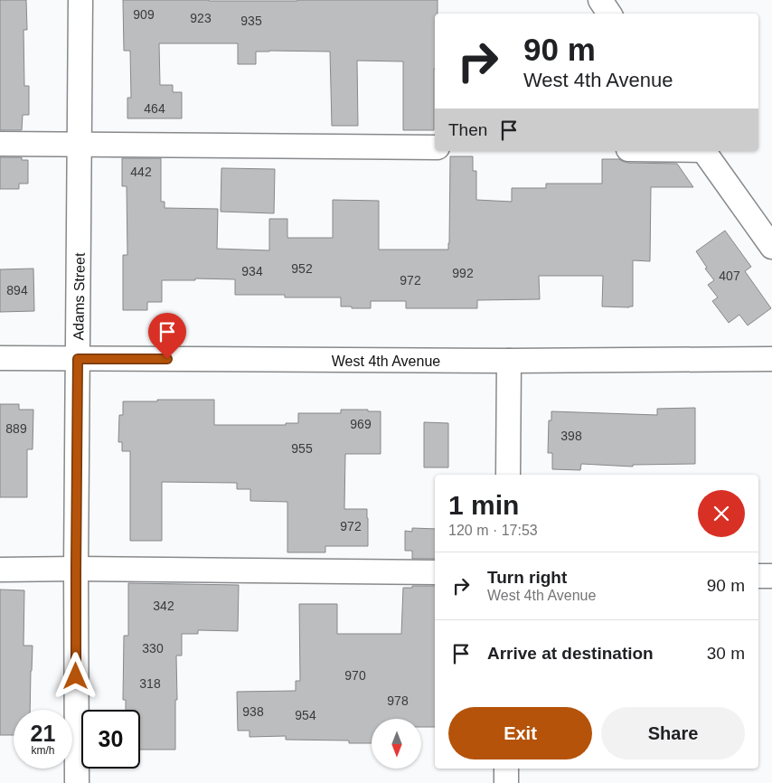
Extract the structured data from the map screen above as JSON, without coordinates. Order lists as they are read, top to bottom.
{
  "streets": {
    "street": ["Adams Street", "West 4th Avenue"]
  },
  "crossings": [
    ["Adams Street", "West 4th Avenue"]
  ],
  "house_numbers": [
    "909",
    "923",
    "935",
    "464",
    "442",
    "952",
    "934",
    "992",
    "407",
    "972",
    "894",
    "969",
    "889",
    "398",
    "955",
    "972",
    "342",
    "330",
    "970",
    "318",
    "978",
    "938",
    "954"
  ],
  "north": "bottom",
  "page": {
    "turn": ["90 m", "West 4th Avenue"],
    "then": "Then",
    "heading": ["1 min", "120 m · 17:53"],
    "list": [
      {
        "name": "Turn right",
        "note": "West 4th Avenue",
        "value": "90 m"
      },
      {
        "name": "Arrive at destination",
        "value": "30 m"
      }
    ],
    "buttons": ["Exit", "Share"],
    "speed": "21 km/h",
    "limit": "30"
  }
}
